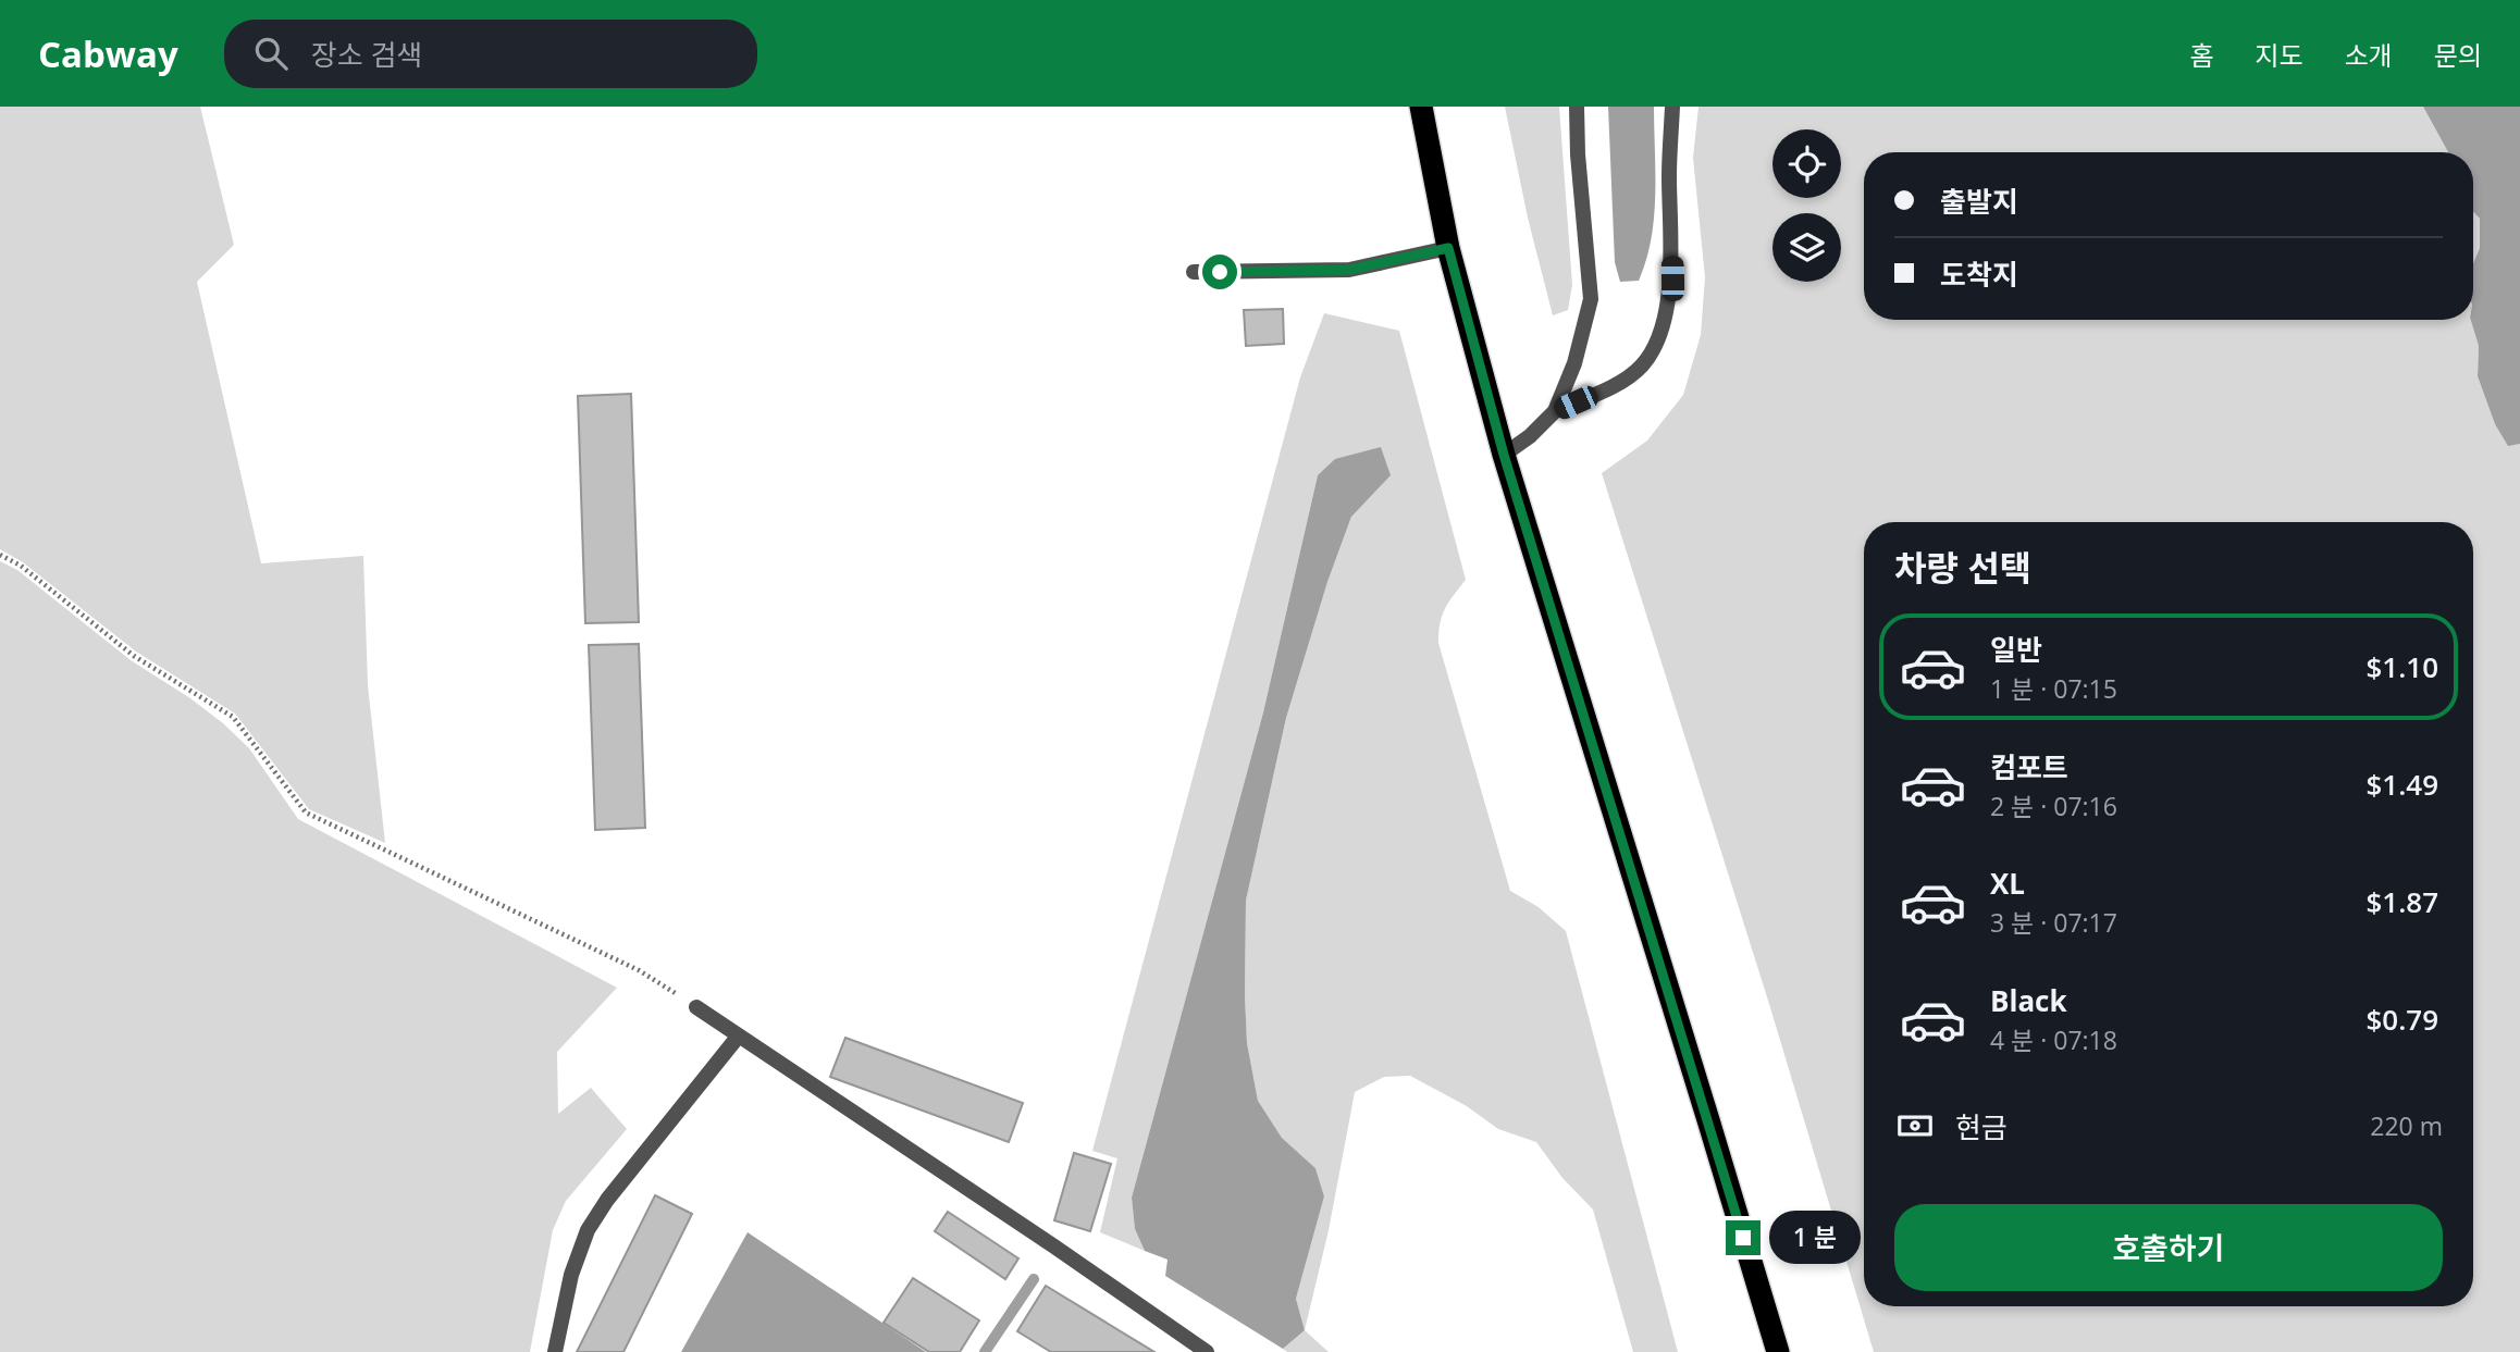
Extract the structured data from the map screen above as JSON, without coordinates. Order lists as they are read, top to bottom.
{
  "page": {
    "header": "Cabway",
    "search": "장소 검색",
    "nav": [
      "홈",
      "지도",
      "소개",
      "문의"
    ],
    "banner": ["출발지", "도착지"],
    "heading": "차량 선택",
    "list": [
      {
        "name": "일반",
        "note": "1 분 · 07:15",
        "value": "$1.10"
      },
      {
        "name": "컴포트",
        "note": "2 분 · 07:16",
        "value": "$1.49"
      },
      {
        "name": "XL",
        "note": "3 분 · 07:17",
        "value": "$1.87"
      },
      {
        "name": "Black",
        "note": "4 분 · 07:18",
        "value": "$0.79"
      }
    ],
    "pay": ["현금", "220 m"],
    "buttons": "호출하기",
    "bubble": "1 분"
  }
}
